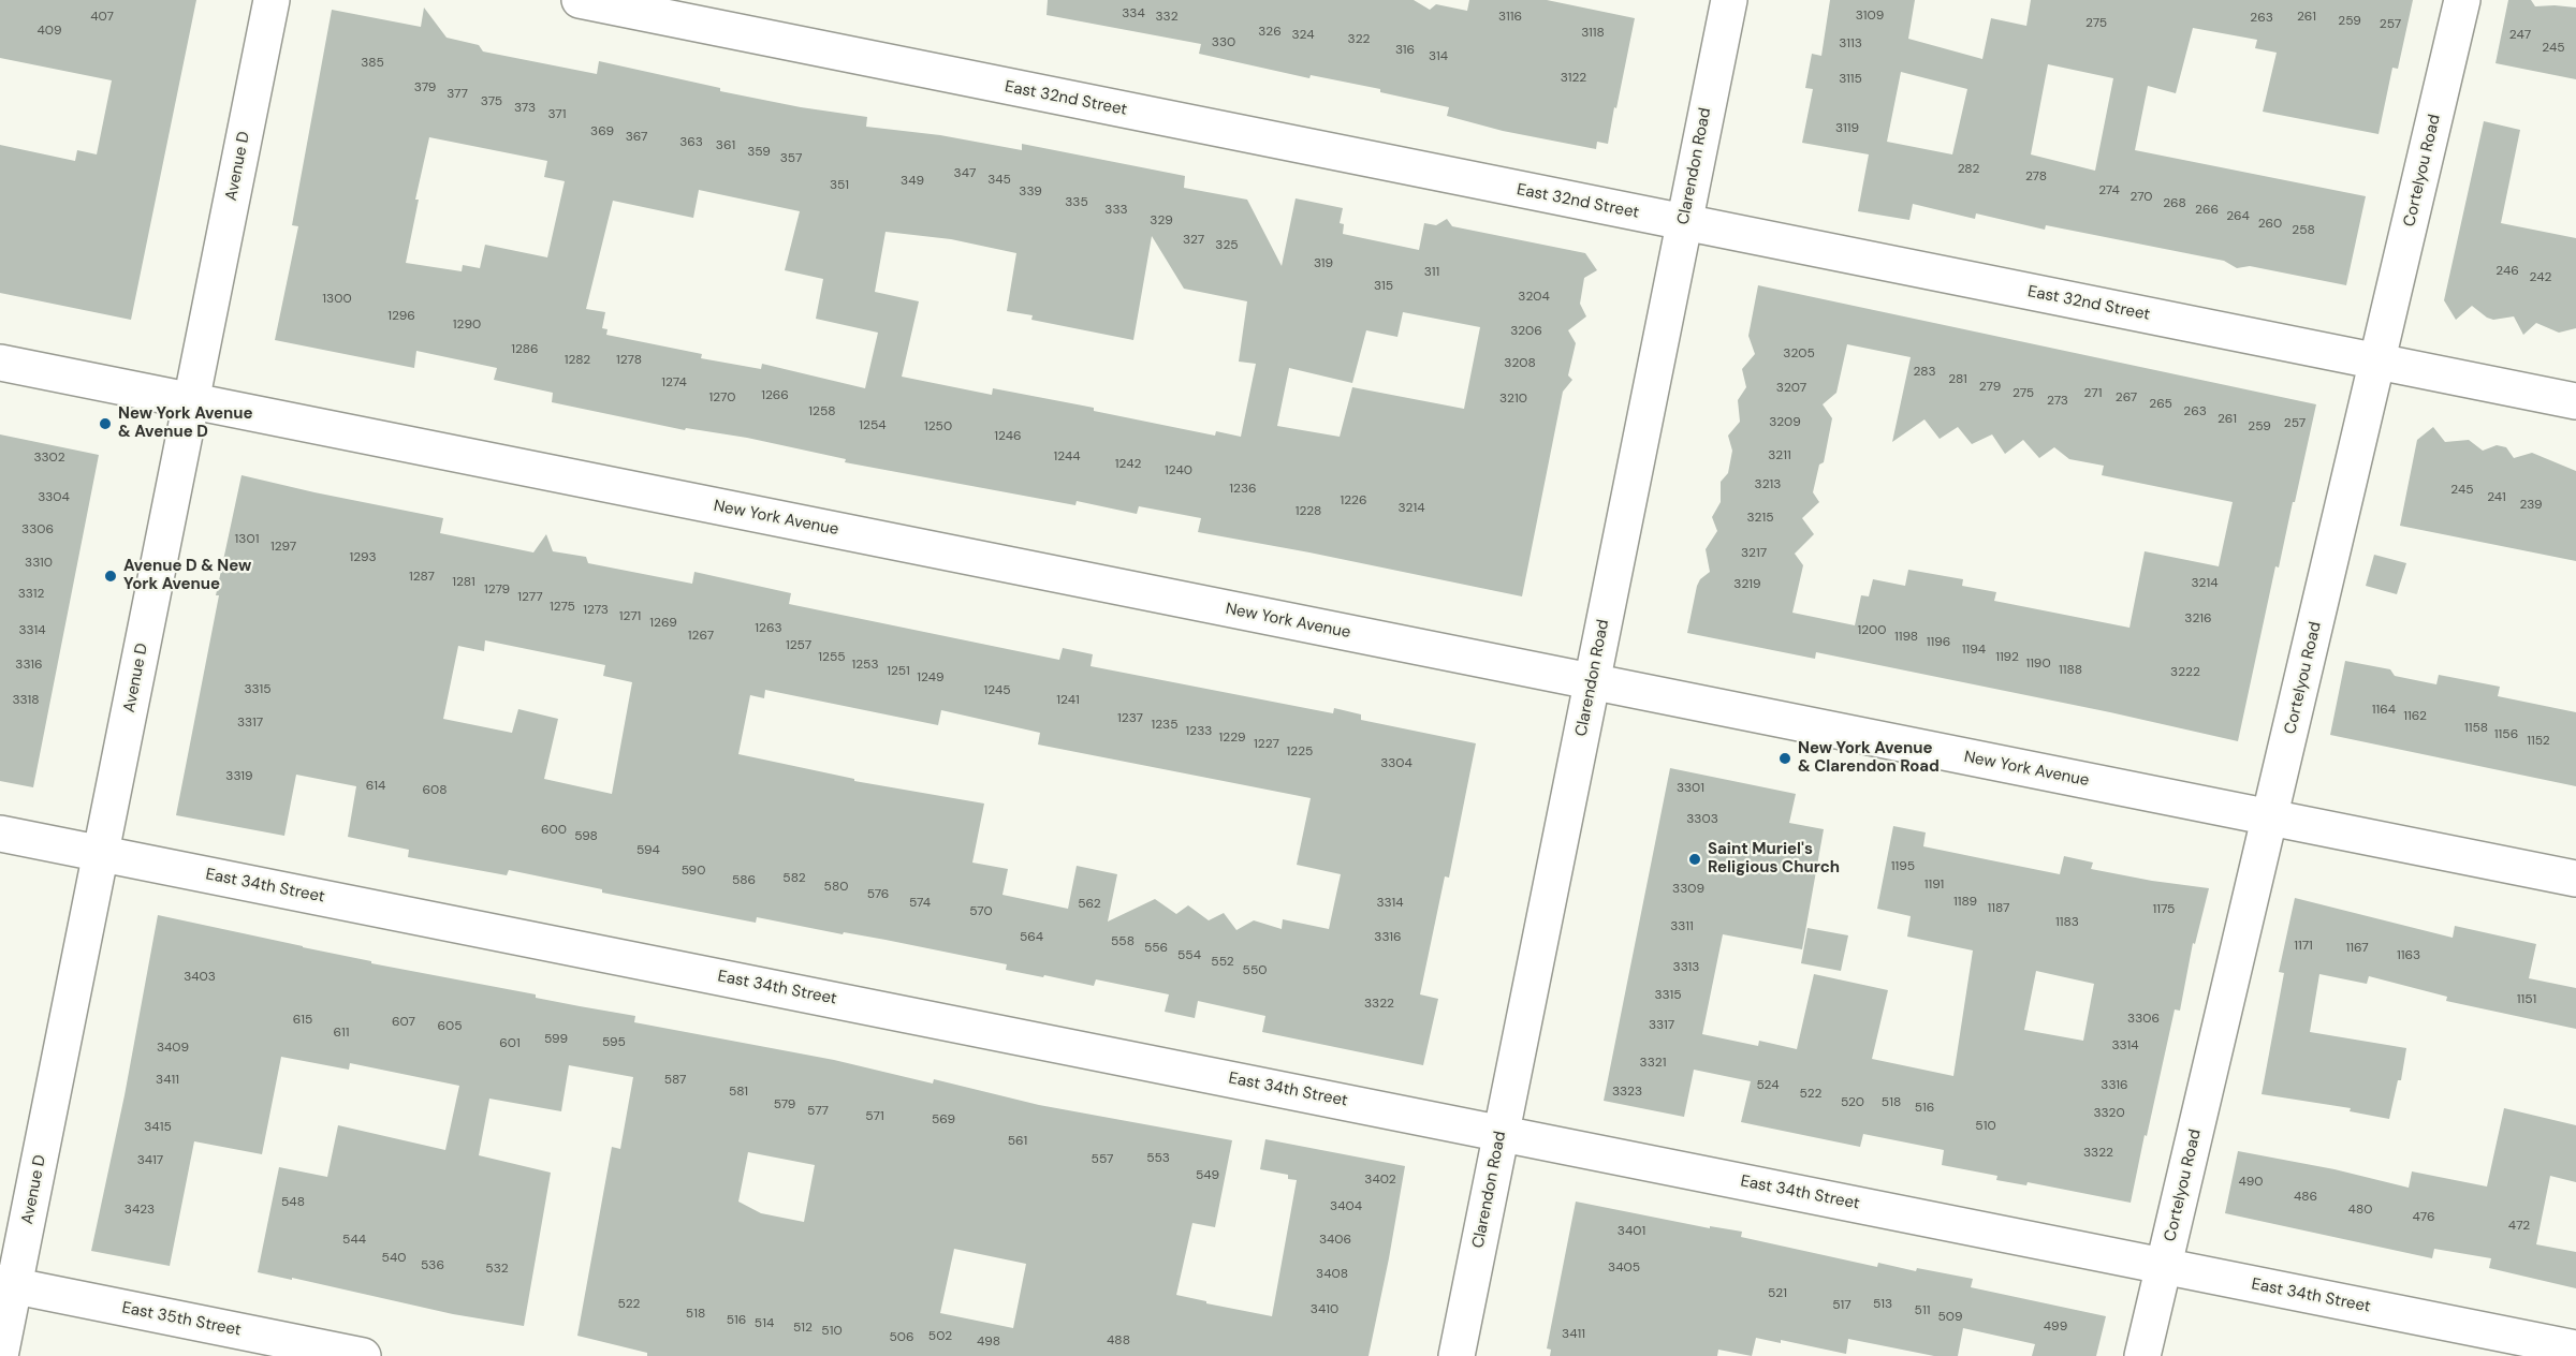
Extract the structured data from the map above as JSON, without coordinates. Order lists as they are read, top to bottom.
{
  "streets": {
    "street": [
      "East 32nd Street",
      "Avenue D",
      "Clarendon Road",
      "Cortelyou Road",
      "New York Avenue",
      "East 34th Street",
      "East 35th Street"
    ]
  },
  "crossings": [
    ["East 32nd Street", "Clarendon Road"],
    ["East 32nd Street", "Cortelyou Road"],
    ["Avenue D", "New York Avenue"],
    ["Avenue D", "East 34th Street"],
    ["Avenue D", "East 35th Street"],
    ["Clarendon Road", "New York Avenue"],
    ["Clarendon Road", "East 34th Street"],
    ["Cortelyou Road", "New York Avenue"],
    ["Cortelyou Road", "East 34th Street"]
  ],
  "places": [
    "New York Avenue & Avenue D",
    "Avenue D & New York Avenue",
    "New York Avenue & Clarendon Road",
    "Saint Muriel's Religious Church"
  ],
  "house_numbers": [
    "334",
    "3109",
    "407",
    "332",
    "3116",
    "261",
    "263",
    "259",
    "275",
    "257",
    "409",
    "326",
    "3118",
    "324",
    "247",
    "322",
    "330",
    "3113",
    "245",
    "316",
    "314",
    "385",
    "3122",
    "3115",
    "379",
    "377",
    "375",
    "373",
    "371",
    "3119",
    "369",
    "367",
    "363",
    "361",
    "359",
    "357",
    "282",
    "347",
    "278",
    "345",
    "349",
    "351",
    "274",
    "339",
    "270",
    "335",
    "268",
    "333",
    "266",
    "264",
    "329",
    "260",
    "258",
    "327",
    "325",
    "319",
    "246",
    "311",
    "242",
    "315",
    "3204",
    "1300",
    "1296",
    "1290",
    "3206",
    "1286",
    "3205",
    "1282",
    "1278",
    "3208",
    "283",
    "281",
    "1274",
    "279",
    "3207",
    "275",
    "271",
    "1266",
    "1270",
    "267",
    "3210",
    "273",
    "265",
    "1258",
    "263",
    "261",
    "3209",
    "257",
    "1254",
    "1250",
    "259",
    "1246",
    "3211",
    "1244",
    "3302",
    "1242",
    "1240",
    "3213",
    "1236",
    "245",
    "3304",
    "241",
    "1226",
    "239",
    "3214",
    "1228",
    "3215",
    "3306",
    "1301",
    "1297",
    "3217",
    "1293",
    "3310",
    "1287",
    "1281",
    "3214",
    "3219",
    "1279",
    "3312",
    "1277",
    "1275",
    "1273",
    "1271",
    "3216",
    "1269",
    "1263",
    "3314",
    "1200",
    "1267",
    "1198",
    "1196",
    "1257",
    "1194",
    "1255",
    "1192",
    "1190",
    "3316",
    "1253",
    "1188",
    "1251",
    "3222",
    "1249",
    "3315",
    "1245",
    "3318",
    "1241",
    "1164",
    "1162",
    "1237",
    "3317",
    "1235",
    "1158",
    "1233",
    "1156",
    "1229",
    "1152",
    "1227",
    "1225",
    "3304",
    "3319",
    "614",
    "3301",
    "608",
    "3303",
    "600",
    "598",
    "594",
    "1195",
    "590",
    "582",
    "586",
    "1191",
    "580",
    "3309",
    "576",
    "1189",
    "574",
    "3314",
    "562",
    "1187",
    "1175",
    "570",
    "1183",
    "3311",
    "564",
    "3316",
    "558",
    "1171",
    "556",
    "1167",
    "554",
    "1163",
    "552",
    "3313",
    "550",
    "3403",
    "3315",
    "1151",
    "3322",
    "3306",
    "615",
    "607",
    "3317",
    "605",
    "611",
    "599",
    "595",
    "601",
    "3314",
    "3409",
    "3321",
    "3411",
    "587",
    "524",
    "3316",
    "581",
    "3323",
    "522",
    "520",
    "518",
    "579",
    "516",
    "577",
    "3320",
    "571",
    "569",
    "510",
    "3415",
    "561",
    "3322",
    "553",
    "557",
    "3417",
    "549",
    "3402",
    "490",
    "486",
    "548",
    "3404",
    "3423",
    "480",
    "476",
    "472",
    "3401",
    "544",
    "3406",
    "540",
    "536",
    "3405",
    "532",
    "3408",
    "521",
    "522",
    "513",
    "517",
    "3410",
    "511",
    "518",
    "509",
    "516",
    "514",
    "499",
    "512",
    "510",
    "3411",
    "502",
    "506",
    "488",
    "498"
  ]
}
